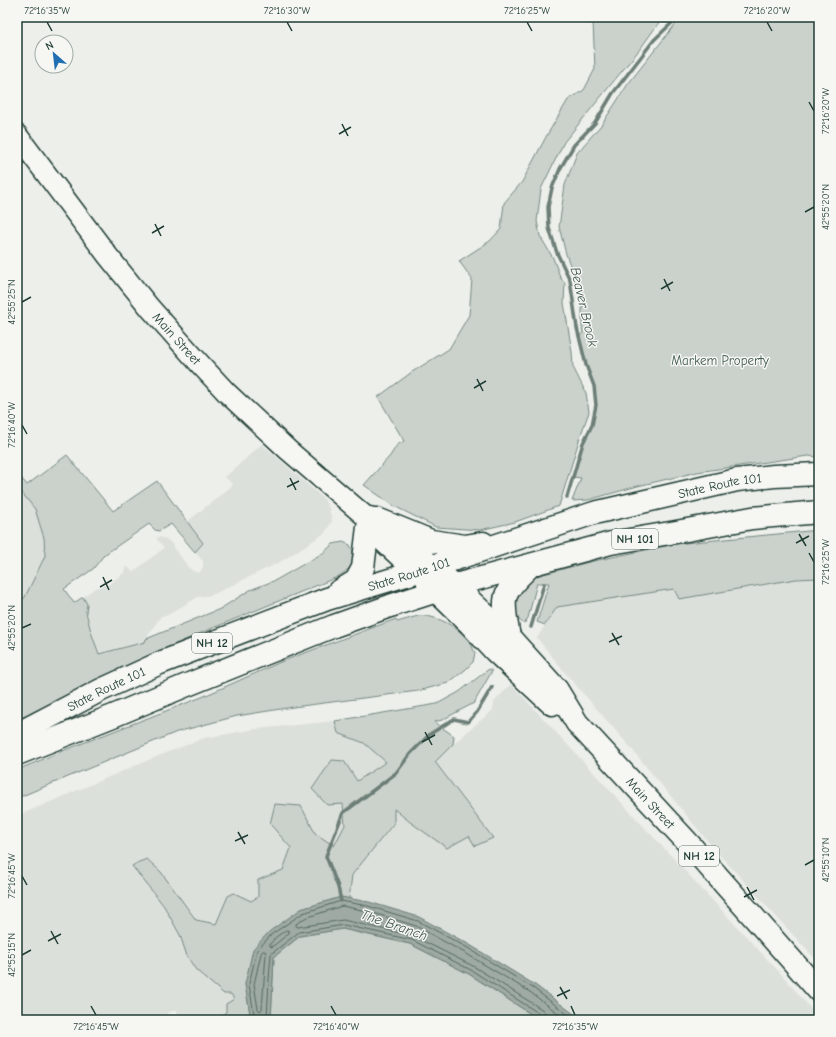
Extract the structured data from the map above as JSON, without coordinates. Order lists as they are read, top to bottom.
{
  "streets": {
    "highway": [
      "Main Street",
      "State Route 101",
      "NH 101",
      "NH 12"
    ]
  },
  "crossings": [
    ["Main Street", "State Route 101"]
  ],
  "water": ["Beaver Brook", "The Branch"],
  "parks": ["Markem Property"],
  "north": "top left",
  "coordinates": [
    "72°16'35\"W",
    "72°16'30\"W",
    "72°16'25\"W",
    "72°16'20\"W",
    "42°55'20\"N",
    "42°55'25\"N",
    "72°16'40\"W",
    "42°55'10\"N",
    "72°16'45\"W",
    "42°55'15\"N"
  ]
}
